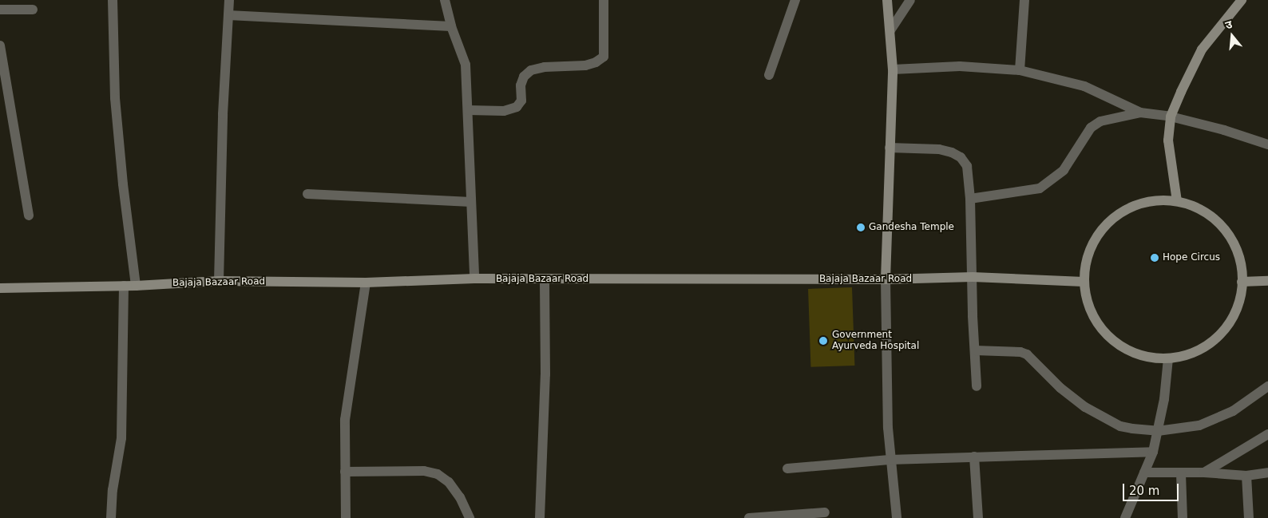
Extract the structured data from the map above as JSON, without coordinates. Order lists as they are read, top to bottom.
{
  "streets": {
    "street": ["Bajaja Bazaar Road"]
  },
  "places": ["Gandesha Temple", "Hope Circus", "Government Ayurveda Hospital"],
  "scale_bar": "20 m",
  "north": "top"
}
